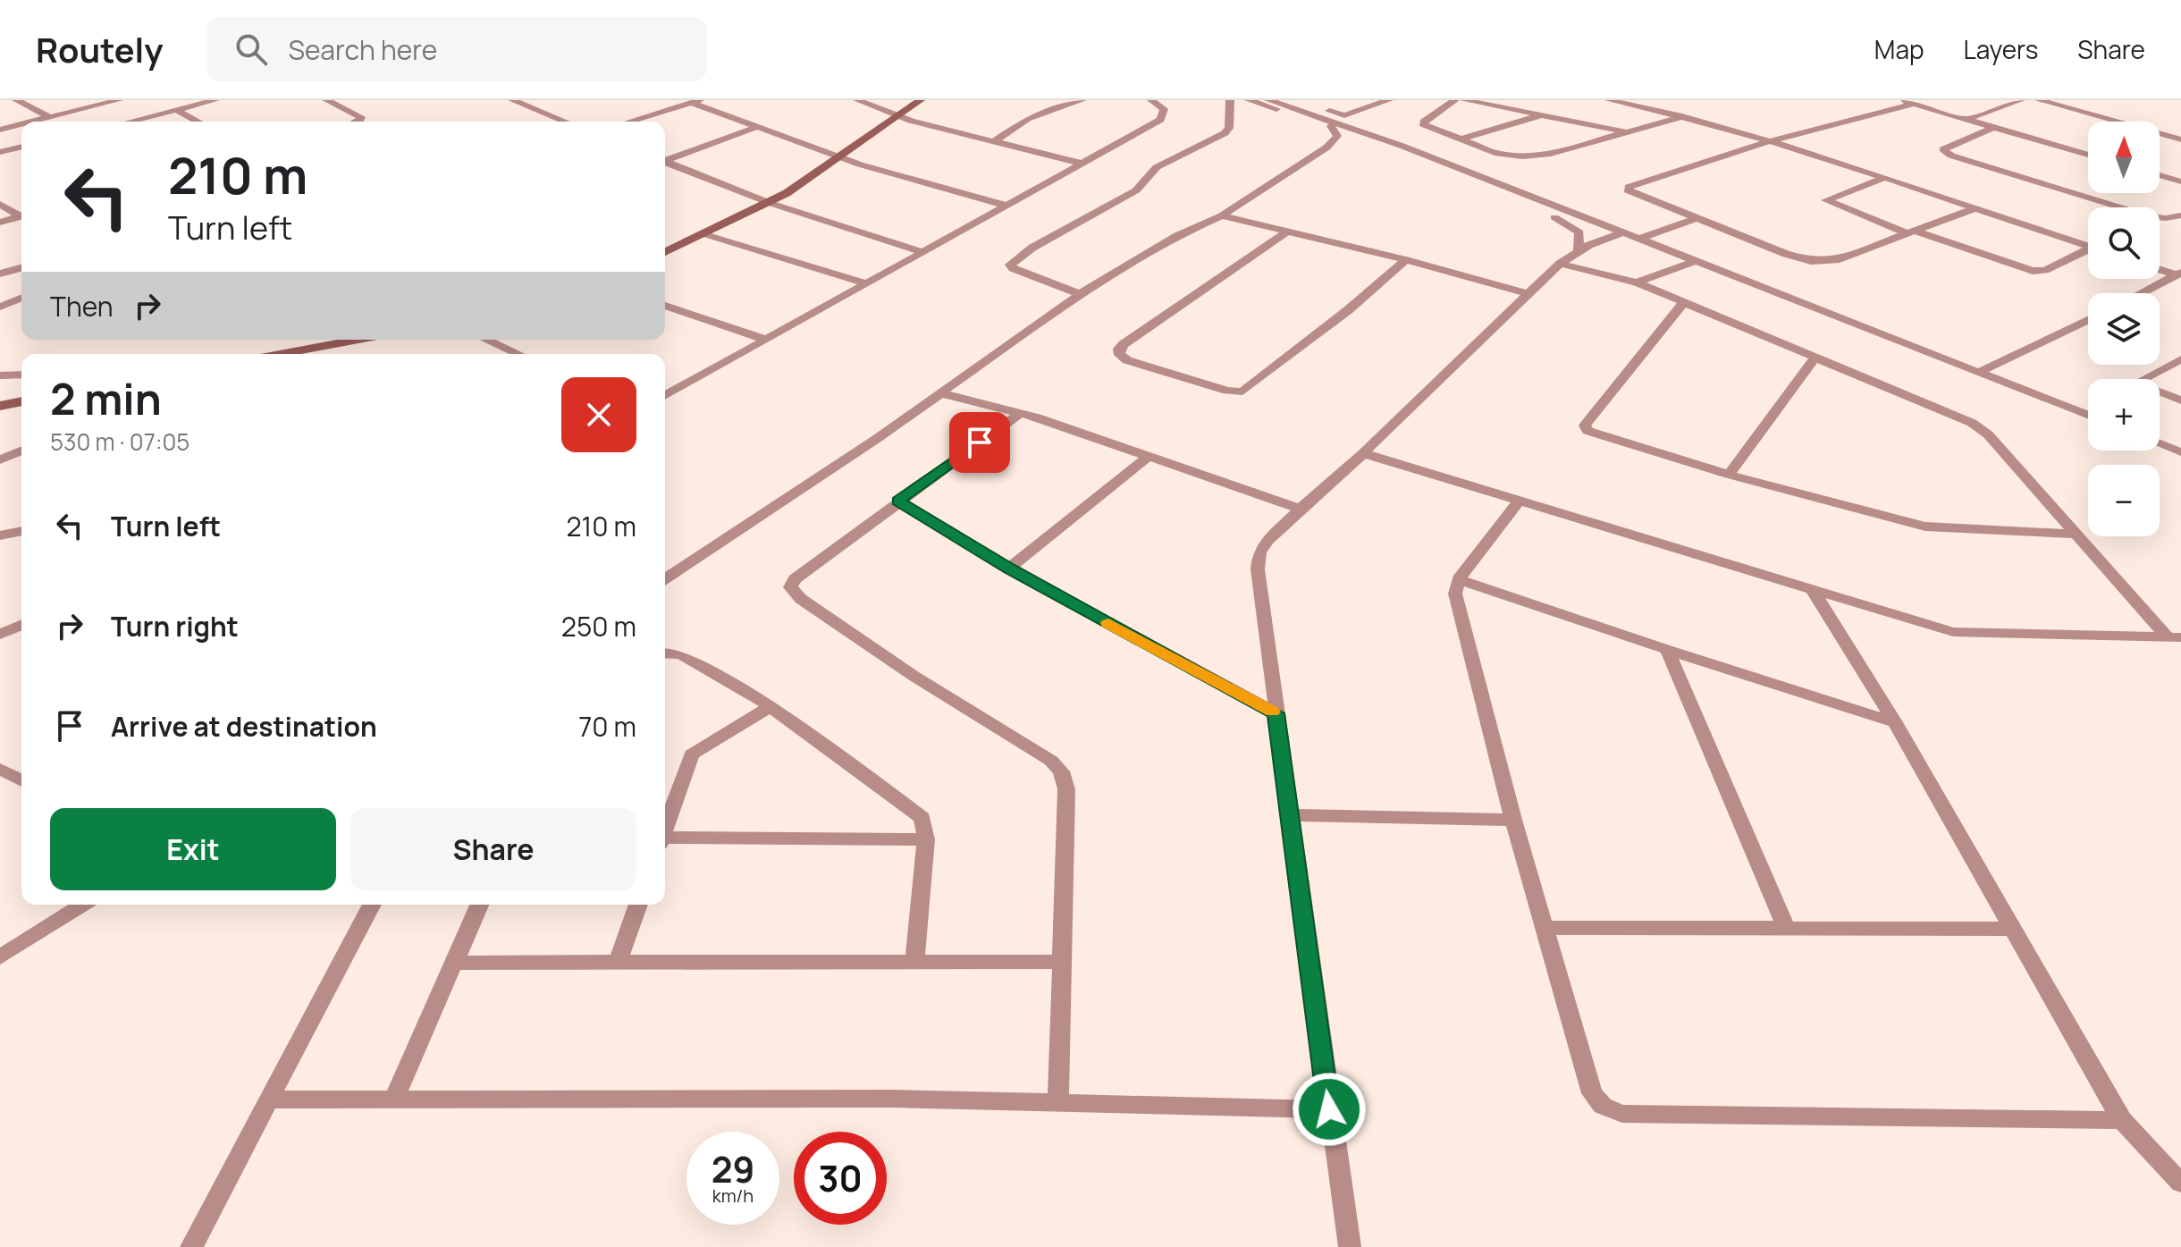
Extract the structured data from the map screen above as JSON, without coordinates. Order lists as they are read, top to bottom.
{
  "north": "top",
  "page": {
    "header": "Routely",
    "search": "Search here",
    "nav": ["Map", "Layers", "Share"],
    "map_buttons": ["+", "−"],
    "turn": ["210 m", "Turn left"],
    "then": "Then",
    "heading": ["2 min", "530 m · 07:05"],
    "list": [
      {
        "name": "Turn left",
        "value": "210 m"
      },
      {
        "name": "Turn right",
        "value": "250 m"
      },
      {
        "name": "Arrive at destination",
        "value": "70 m"
      }
    ],
    "buttons": ["Exit", "Share"],
    "speed": "29 km/h",
    "limit": "30"
  }
}
